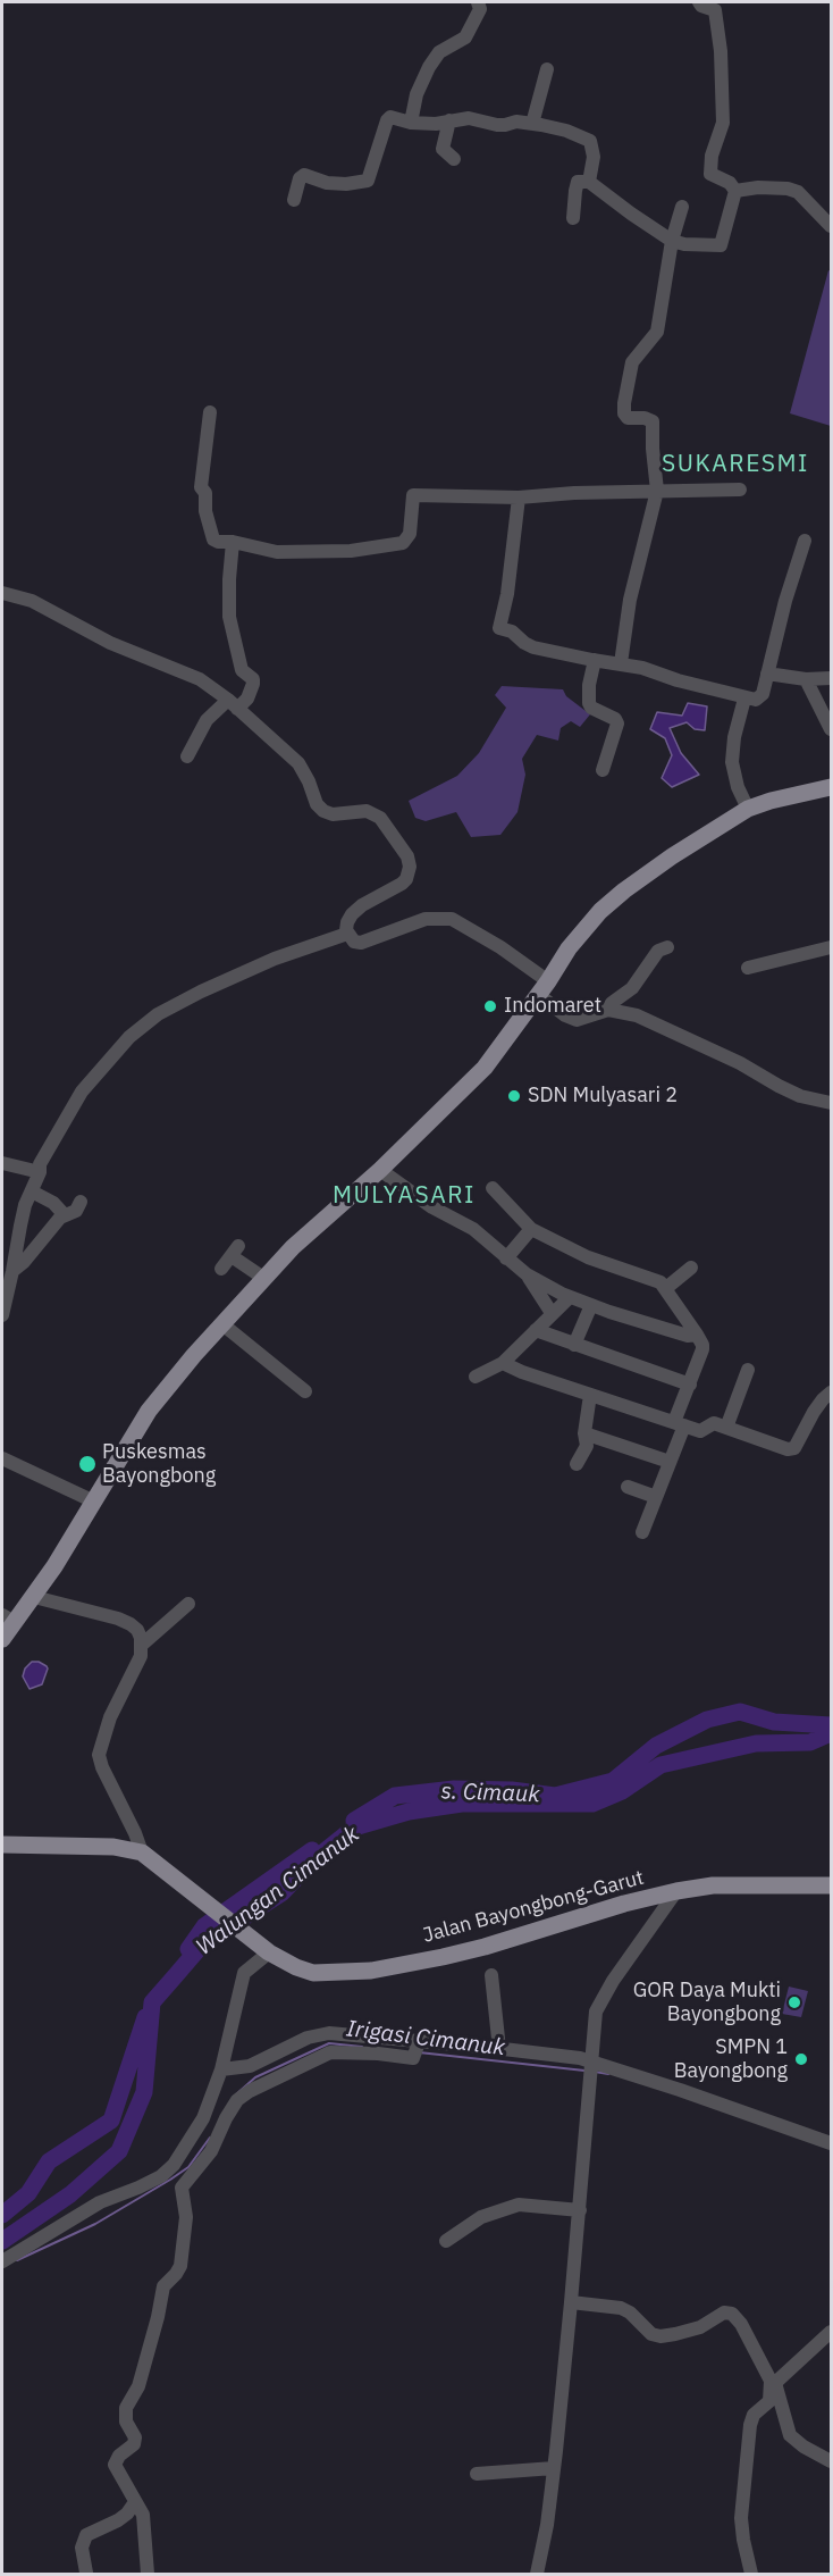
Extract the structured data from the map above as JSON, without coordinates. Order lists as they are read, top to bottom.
{
  "streets": {
    "main road": ["Jalan Bayongbong-Garut"]
  },
  "districts": ["SUKARESMI", "MULYASARI"],
  "water": ["s. Cimauk", "Walungan Cimanuk", "Irigasi Cimanuk"],
  "places": [
    "Indomaret",
    "SDN Mulyasari 2",
    "Puskesmas Bayongbong",
    "GOR Daya Mukti Bayongbong",
    "SMPN 1 Bayongbong"
  ]
}
